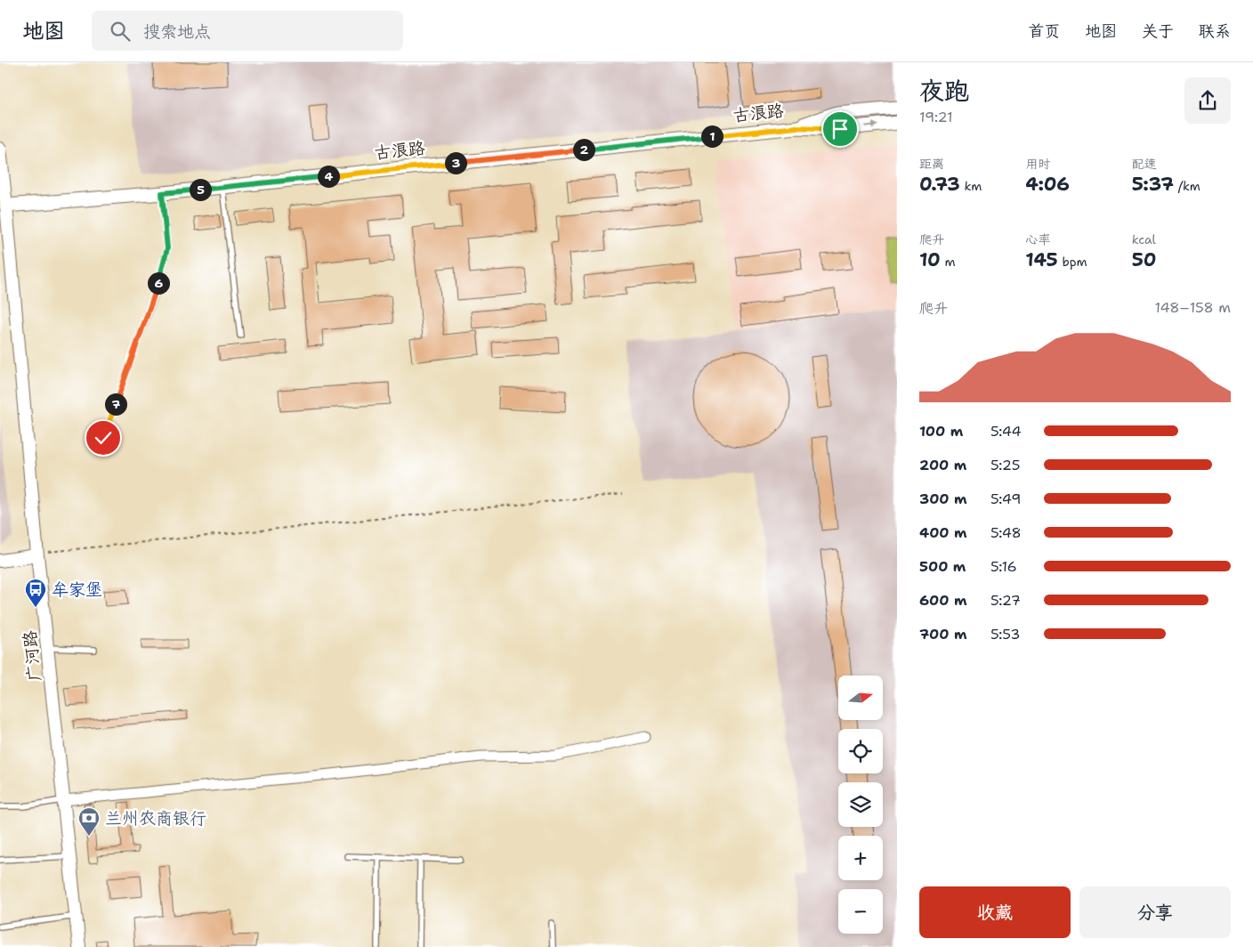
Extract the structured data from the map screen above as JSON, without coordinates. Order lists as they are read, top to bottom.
{
  "streets": {
    "main road": ["古浪路"],
    "street": ["广河路"]
  },
  "crossings": [
    ["古浪路", "广河路"]
  ],
  "places": {
    "bus stop": ["牟家堡"],
    "bank": ["兰州农商银行"]
  },
  "north": "right",
  "page": {
    "header": "地图",
    "search": "搜索地点",
    "nav": [
      "首页",
      "地图",
      "关于",
      "联系"
    ],
    "heading": ["夜跑", "19:21"],
    "pins": [
      "1",
      "2",
      "3",
      "4",
      "5",
      "6",
      "7"
    ],
    "stats": [
      ["距离", "0.73 km"],
      ["用时", "4:06"],
      ["配速", "5:37 /km"],
      ["爬升", "10 m"],
      ["心率", "145 bpm"],
      ["kcal", "50"]
    ],
    "chart": ["爬升", "148–158 m"],
    "list": [
      {
        "name": "100 m",
        "note": "5:44"
      },
      {
        "name": "200 m",
        "note": "5:25"
      },
      {
        "name": "300 m",
        "note": "5:49"
      },
      {
        "name": "400 m",
        "note": "5:48"
      },
      {
        "name": "500 m",
        "note": "5:16"
      },
      {
        "name": "600 m",
        "note": "5:27"
      },
      {
        "name": "700 m",
        "note": "5:53"
      }
    ],
    "map_buttons": ["+", "−"],
    "buttons": ["收藏", "分享"]
  }
}
